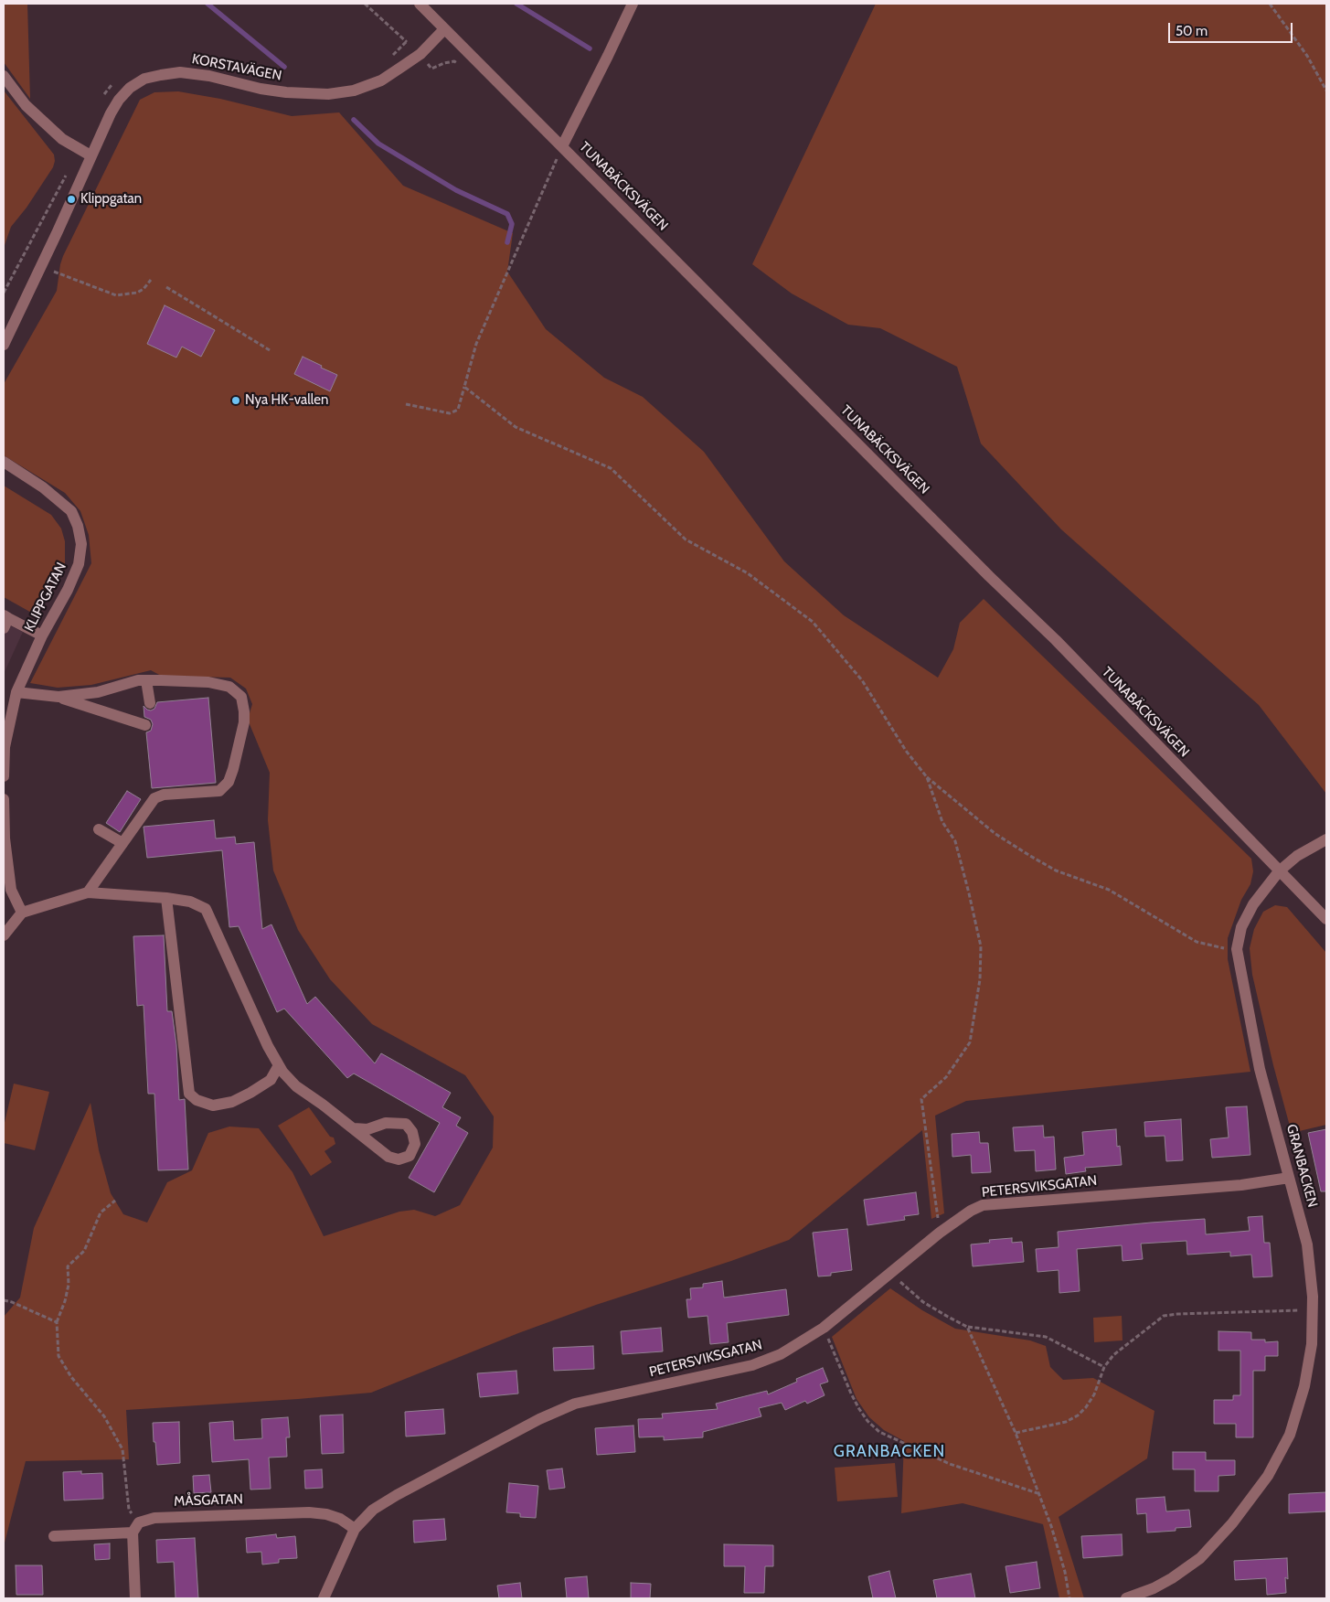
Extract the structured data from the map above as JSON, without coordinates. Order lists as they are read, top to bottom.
{
  "streets": {
    "street": [
      "KORSTAVÄGEN",
      "TUNABÄCKSVÄGEN",
      "KLIPPGATAN",
      "GRANBACKEN",
      "PETERSVIKSGATAN",
      "MÅSGATAN"
    ]
  },
  "crossings": [
    ["KORSTAVÄGEN", "TUNABÄCKSVÄGEN"],
    ["TUNABÄCKSVÄGEN", "GRANBACKEN"],
    ["GRANBACKEN", "PETERSVIKSGATAN"],
    ["PETERSVIKSGATAN", "MÅSGATAN"]
  ],
  "districts": ["GRANBACKEN"],
  "places": ["Klippgatan", "Nya HK-vallen"],
  "scale_bar": "50 m"
}
